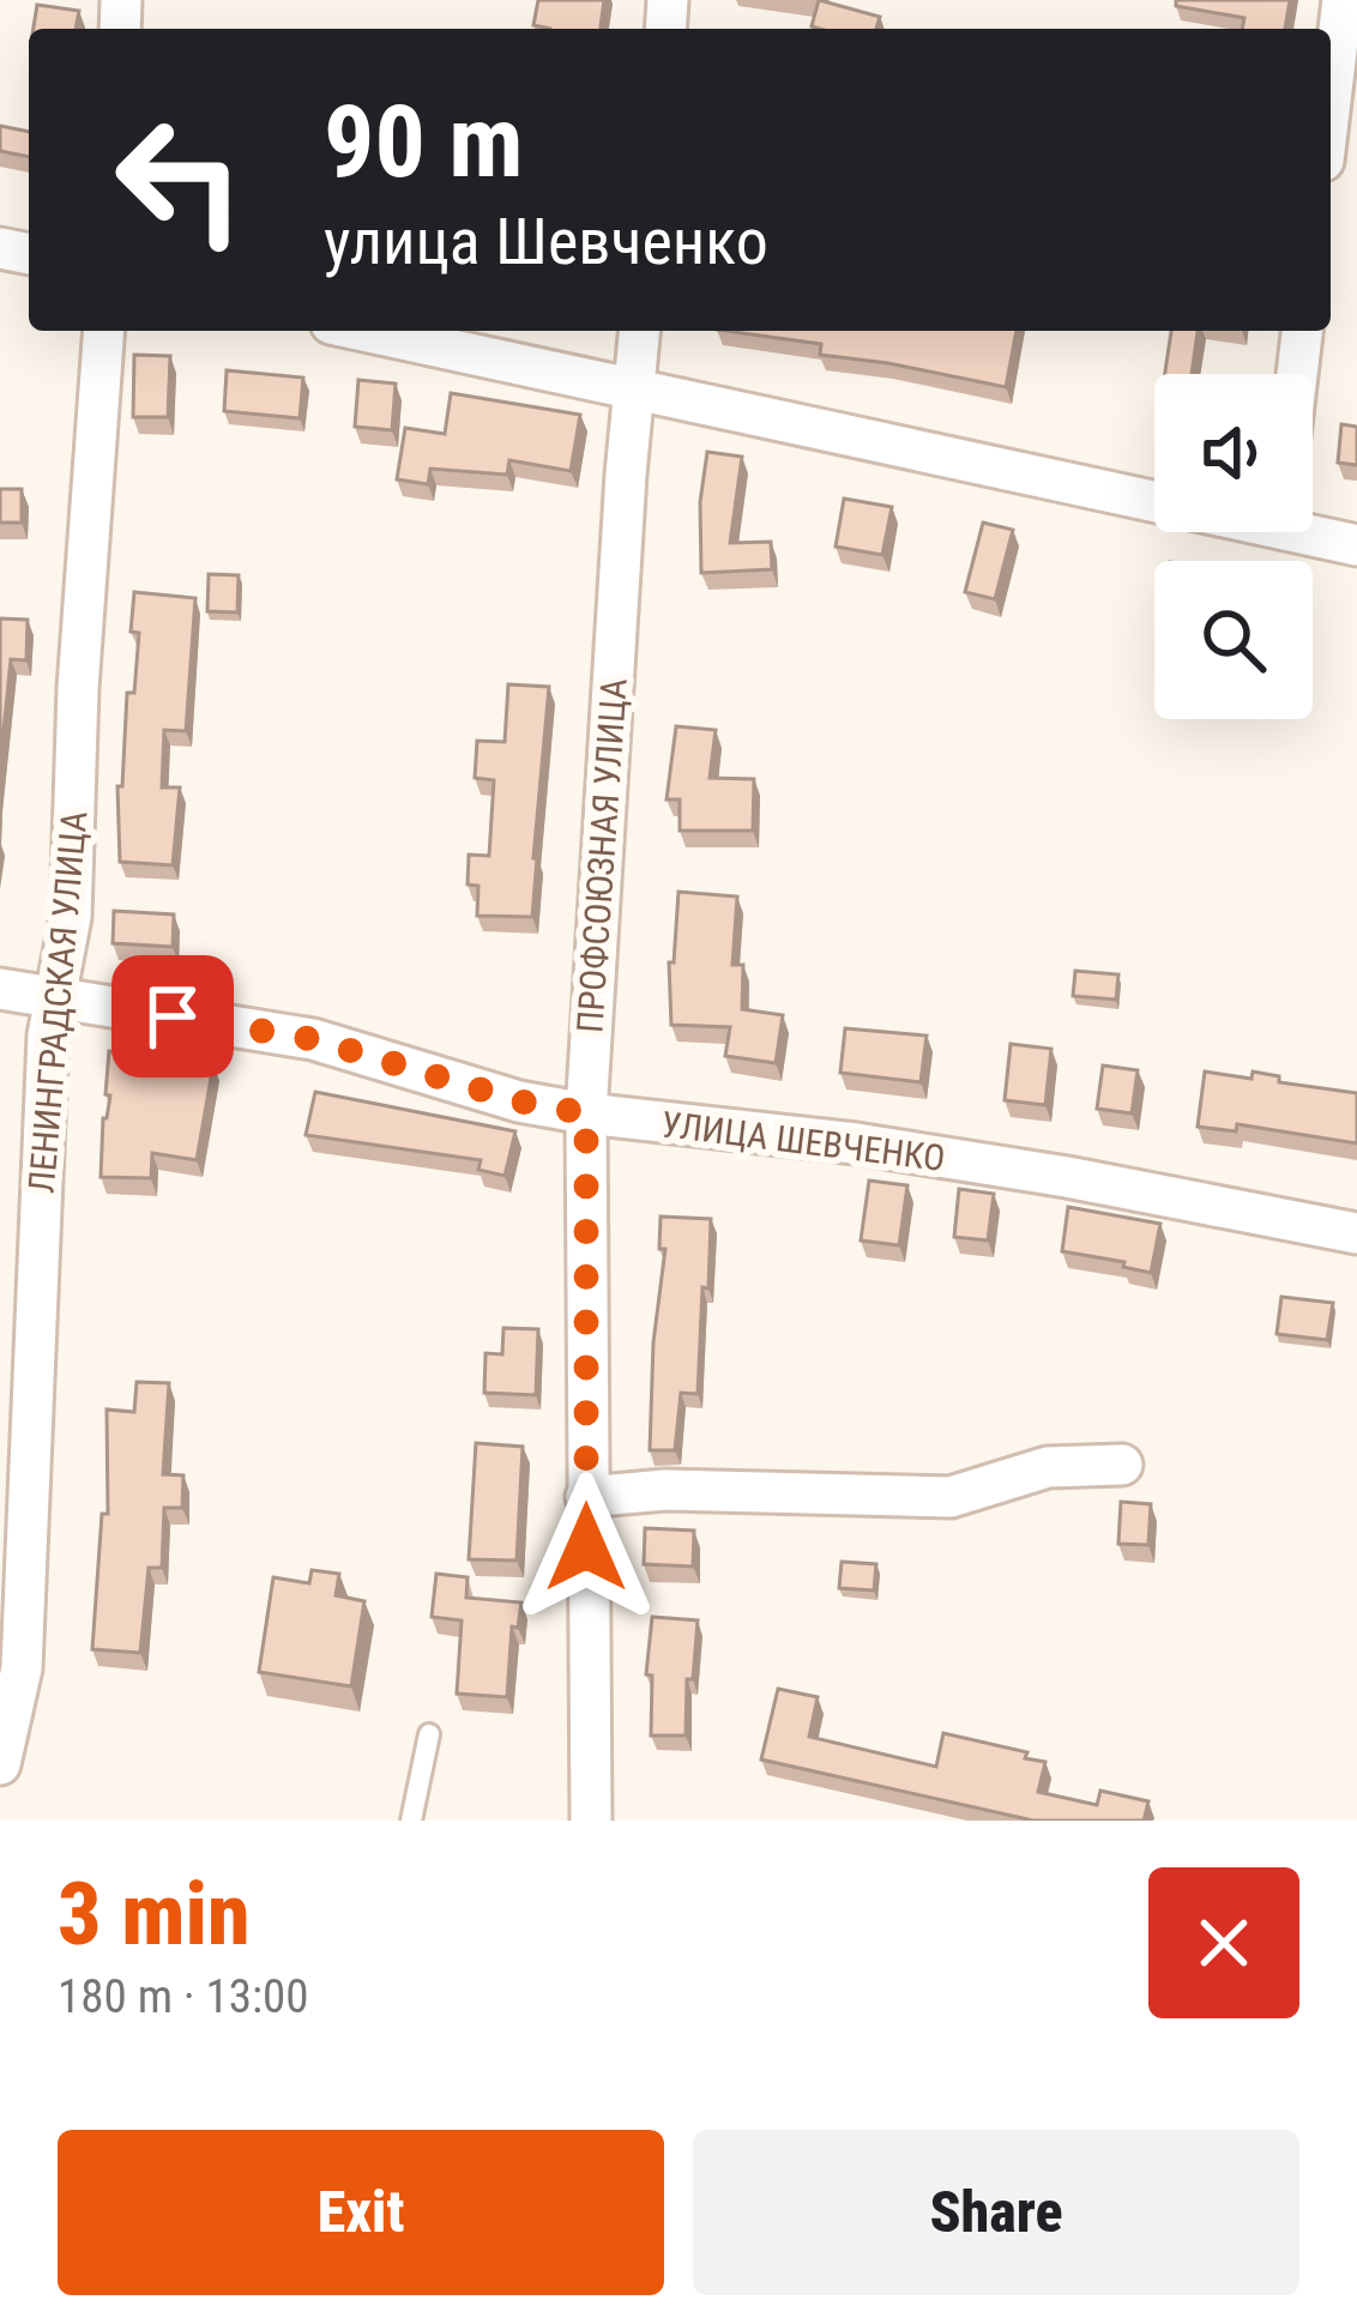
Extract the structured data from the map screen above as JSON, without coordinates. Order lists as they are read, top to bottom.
{
  "streets": {
    "street": ["ПРОФСОЮЗНАЯ УЛИЦА", "ЛЕНИНГРАДСКАЯ УЛИЦА", "УЛИЦА ШЕВЧЕНКО"]
  },
  "crossings": [
    ["ПРОФСОЮЗНАЯ УЛИЦА", "УЛИЦА ШЕВЧЕНКО"],
    ["ЛЕНИНГРАДСКАЯ УЛИЦА", "УЛИЦА ШЕВЧЕНКО"]
  ],
  "page": {
    "turn": ["90 m", "улица Шевченко"],
    "heading": ["3 min", "180 m · 13:00"],
    "buttons": ["Exit", "Share"]
  }
}
